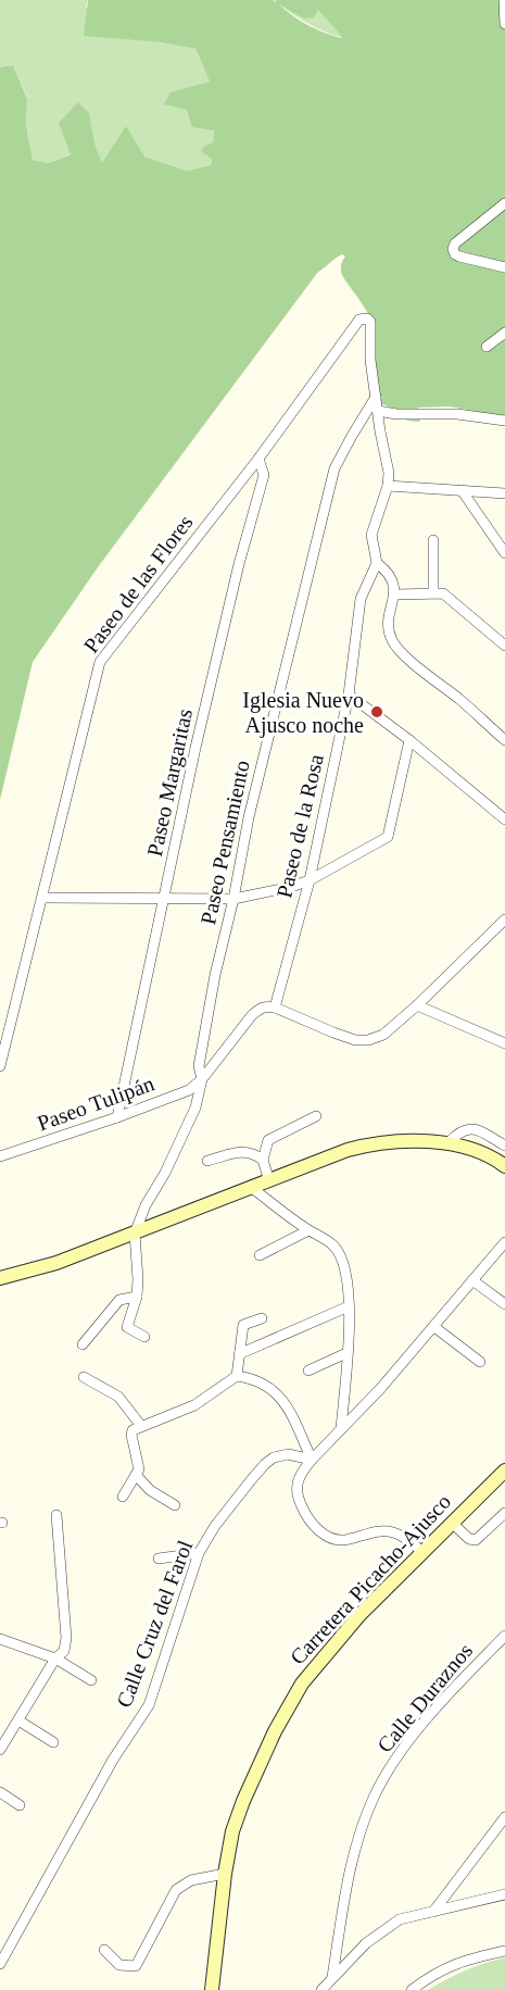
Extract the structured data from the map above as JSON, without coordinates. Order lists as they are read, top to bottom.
{
  "streets": {
    "main road": ["Carretera Picacho-Ajusco"],
    "street": [
      "Paseo de las Flores",
      "Paseo Margaritas",
      "Paseo de la Rosa",
      "Paseo Pensamiento",
      "Paseo Tulipán",
      "Calle Cruz del Farol",
      "Calle Duraznos"
    ]
  },
  "crossings": [
    ["Paseo de las Flores", "Paseo Margaritas"],
    ["Paseo de las Flores", "Paseo Pensamiento"],
    ["Paseo Margaritas", "Paseo Tulipán"],
    ["Paseo Pensamiento", "Paseo Tulipán"]
  ],
  "places": ["Iglesia Nuevo Ajusco noche"]
}
